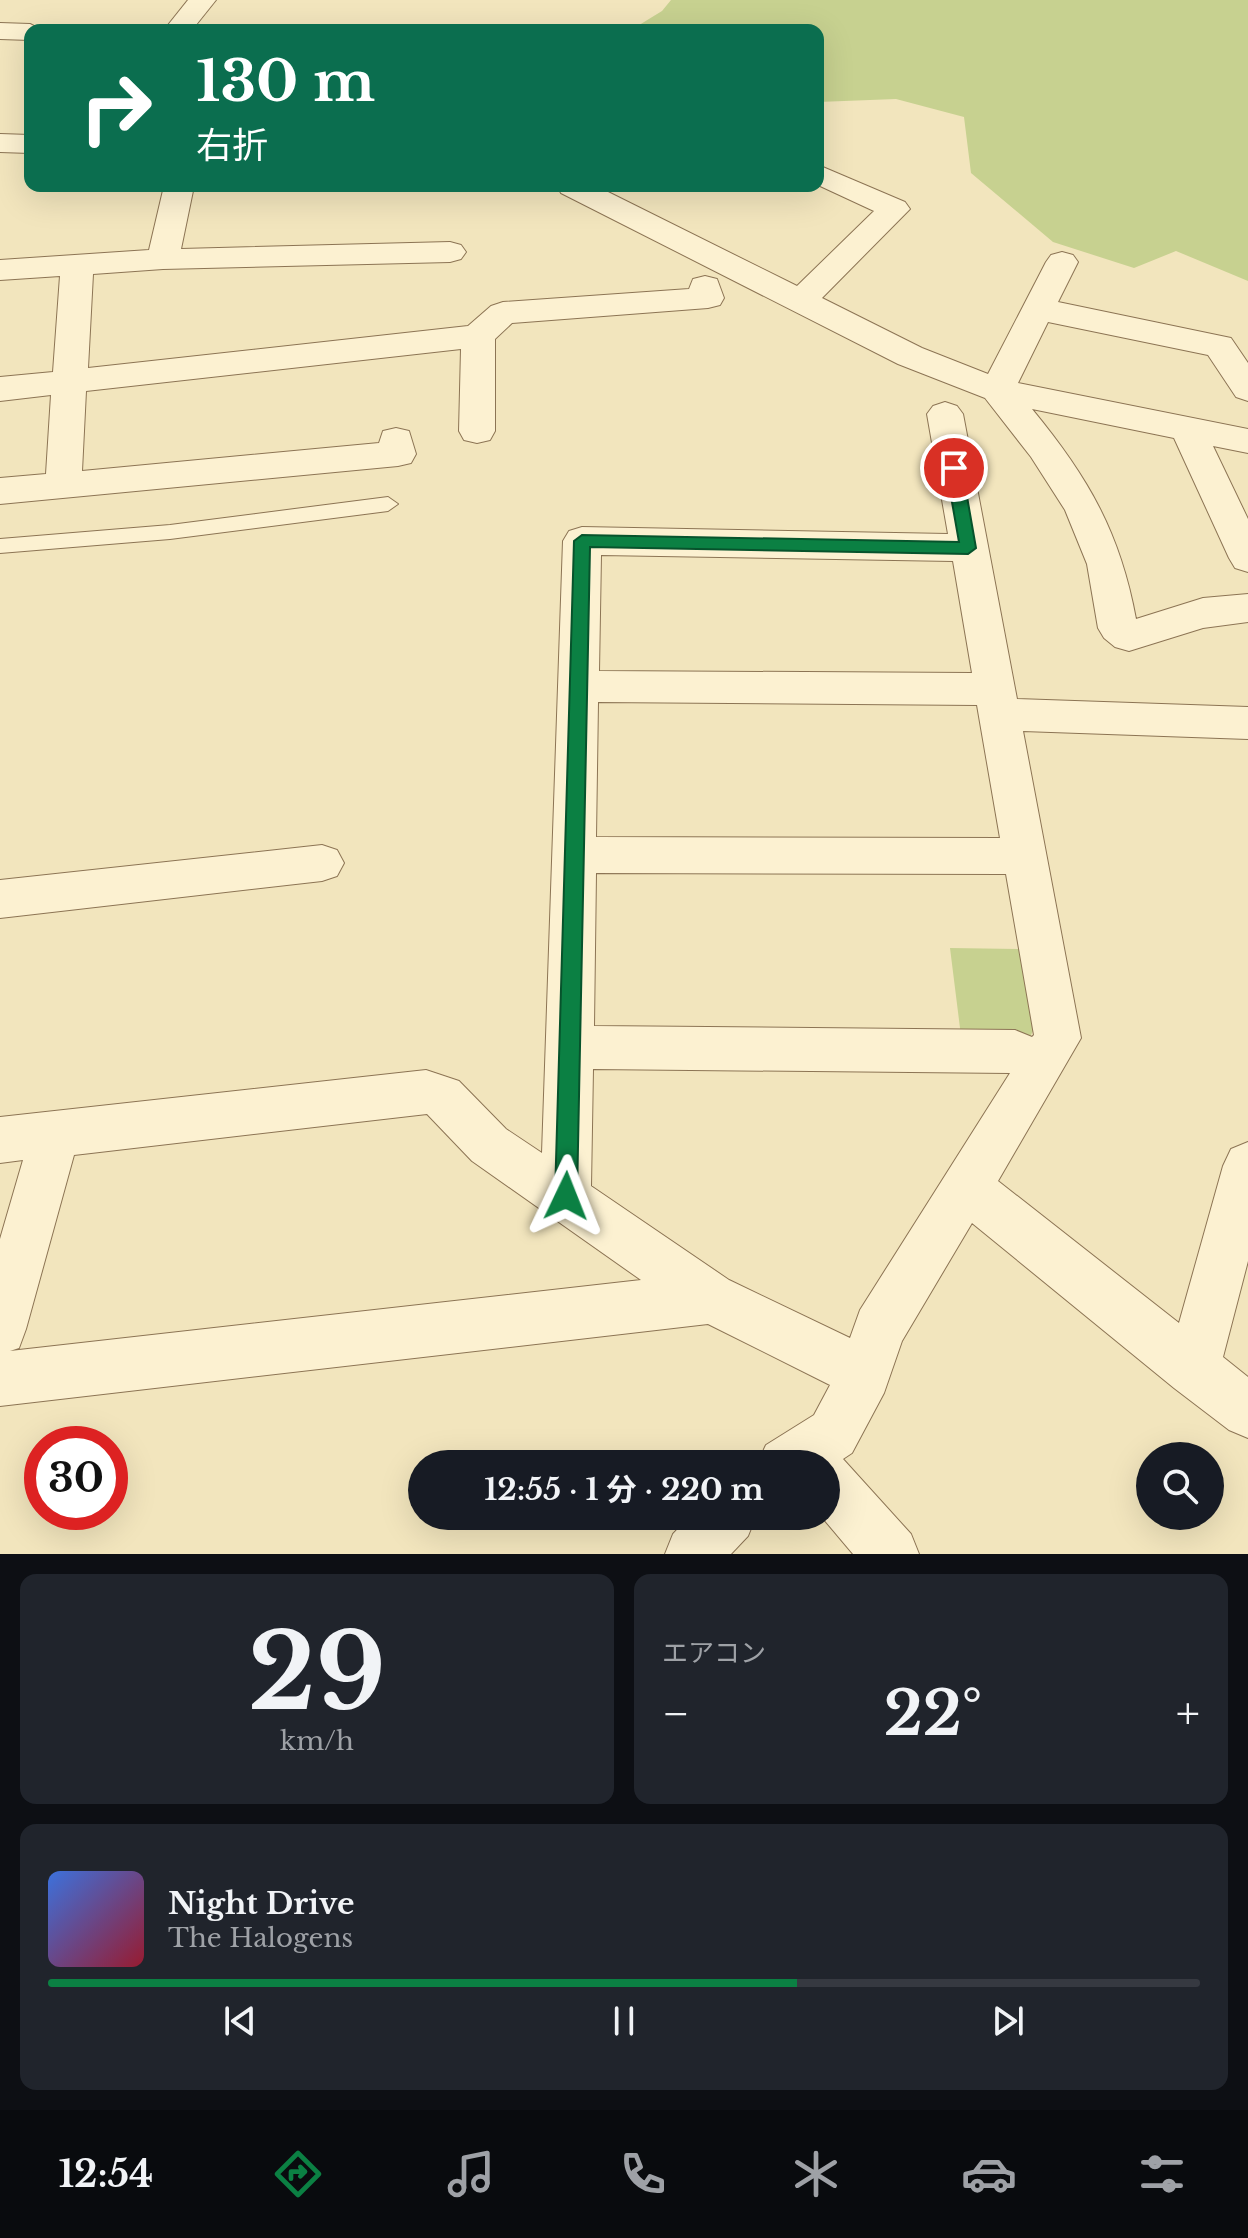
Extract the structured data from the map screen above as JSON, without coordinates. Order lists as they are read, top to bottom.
{
  "page": {
    "turn": ["130 m", "右折"],
    "limit": "30",
    "trip": "12:55 · 1 分 · 220 m",
    "tile": [
      ["29", "km/h"],
      "エアコン"
    ],
    "heat": ["−", "22°", "+"],
    "song": ["Night Drive", "The Halogens"],
    "tabs": "12:54"
  }
}
